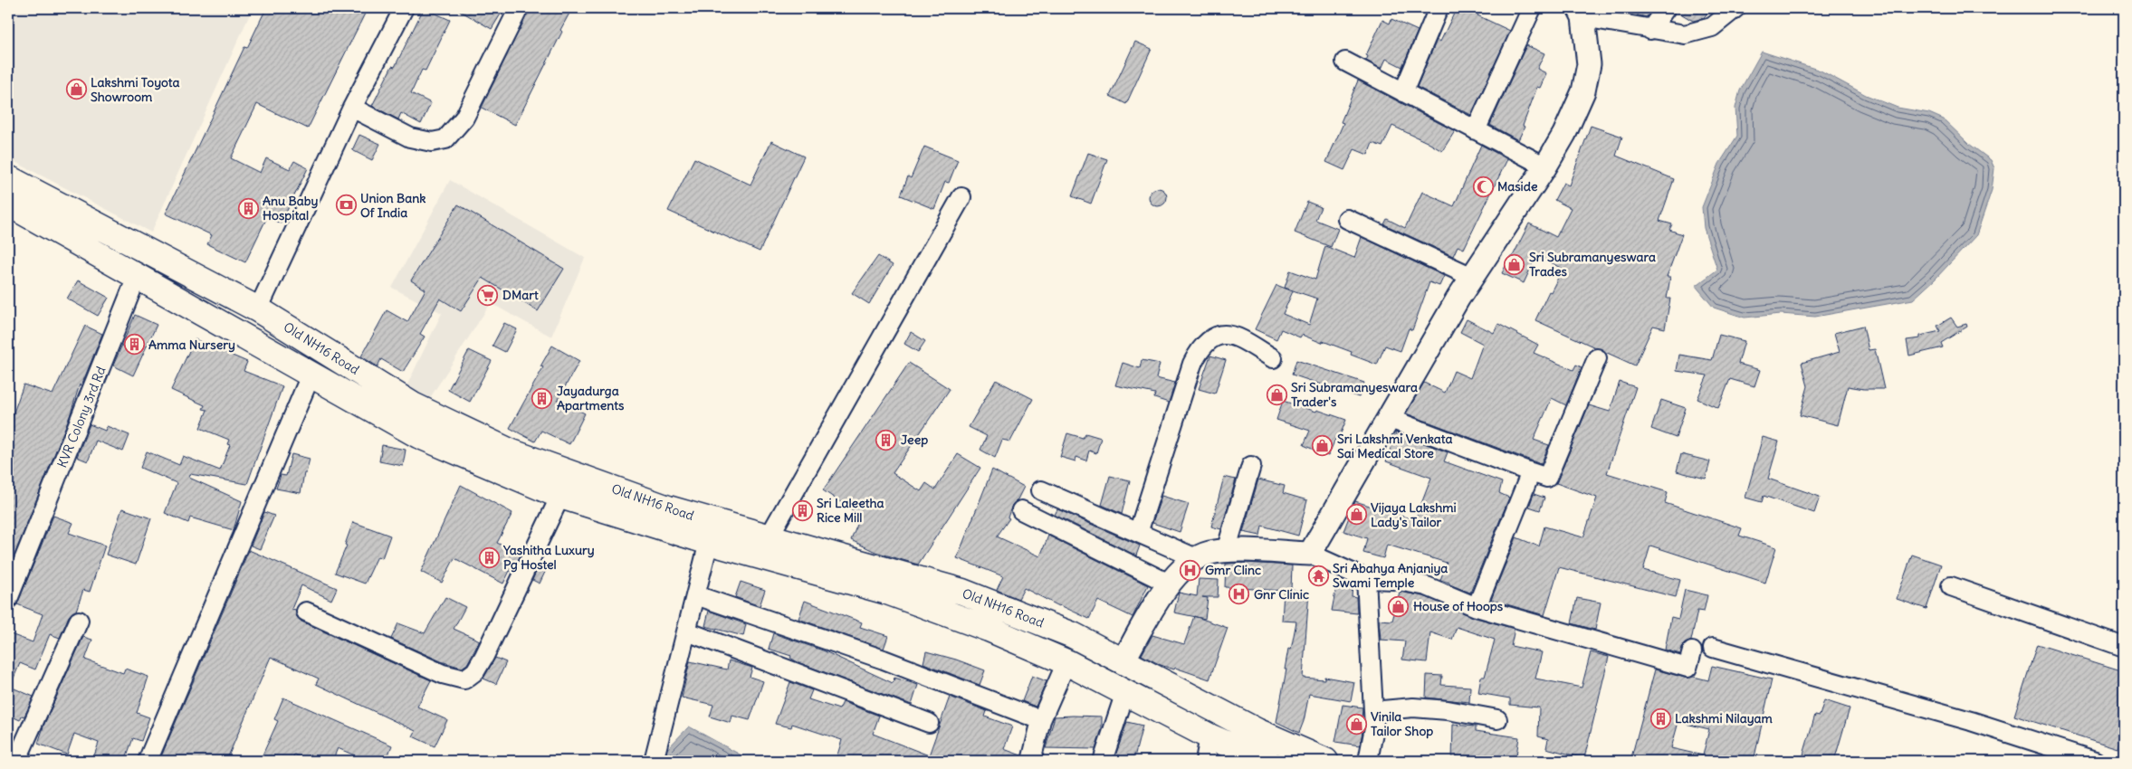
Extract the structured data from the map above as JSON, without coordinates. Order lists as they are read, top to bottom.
{
  "streets": {
    "main road": ["Old NH16 Road"],
    "street": ["KVR Colony 3rd Rd"]
  },
  "crossings": [
    ["Old NH16 Road", "KVR Colony 3rd Rd"]
  ],
  "places": {
    "shop": [
      "Lakshmi Toyota Showroom",
      "Sri Subramanyeswara Trades",
      "Sri Subramanyeswara Trader's",
      "Sri Lakshmi Venkata Sai Medical Store",
      "Vijaya Lakshmi Lady's Tailor",
      "House of Hoops",
      "Vinila Tailor Shop"
    ],
    "mosque": ["Maside"],
    "bank": ["Union Bank Of India"],
    "building": [
      "Anu Baby Hospital",
      "Amma Nursery",
      "Jayadurga Apartments",
      "Jeep",
      "Sri Laleetha Rice Mill",
      "Yashitha Luxury Pg Hostel",
      "Lakshmi Nilayam"
    ],
    "supermarket": ["DMart"],
    "hospital": ["Gmr Clinc", "Gnr Clinic"],
    "temple": ["Sri Abahya Anjaniya Swami Temple"]
  }
}
